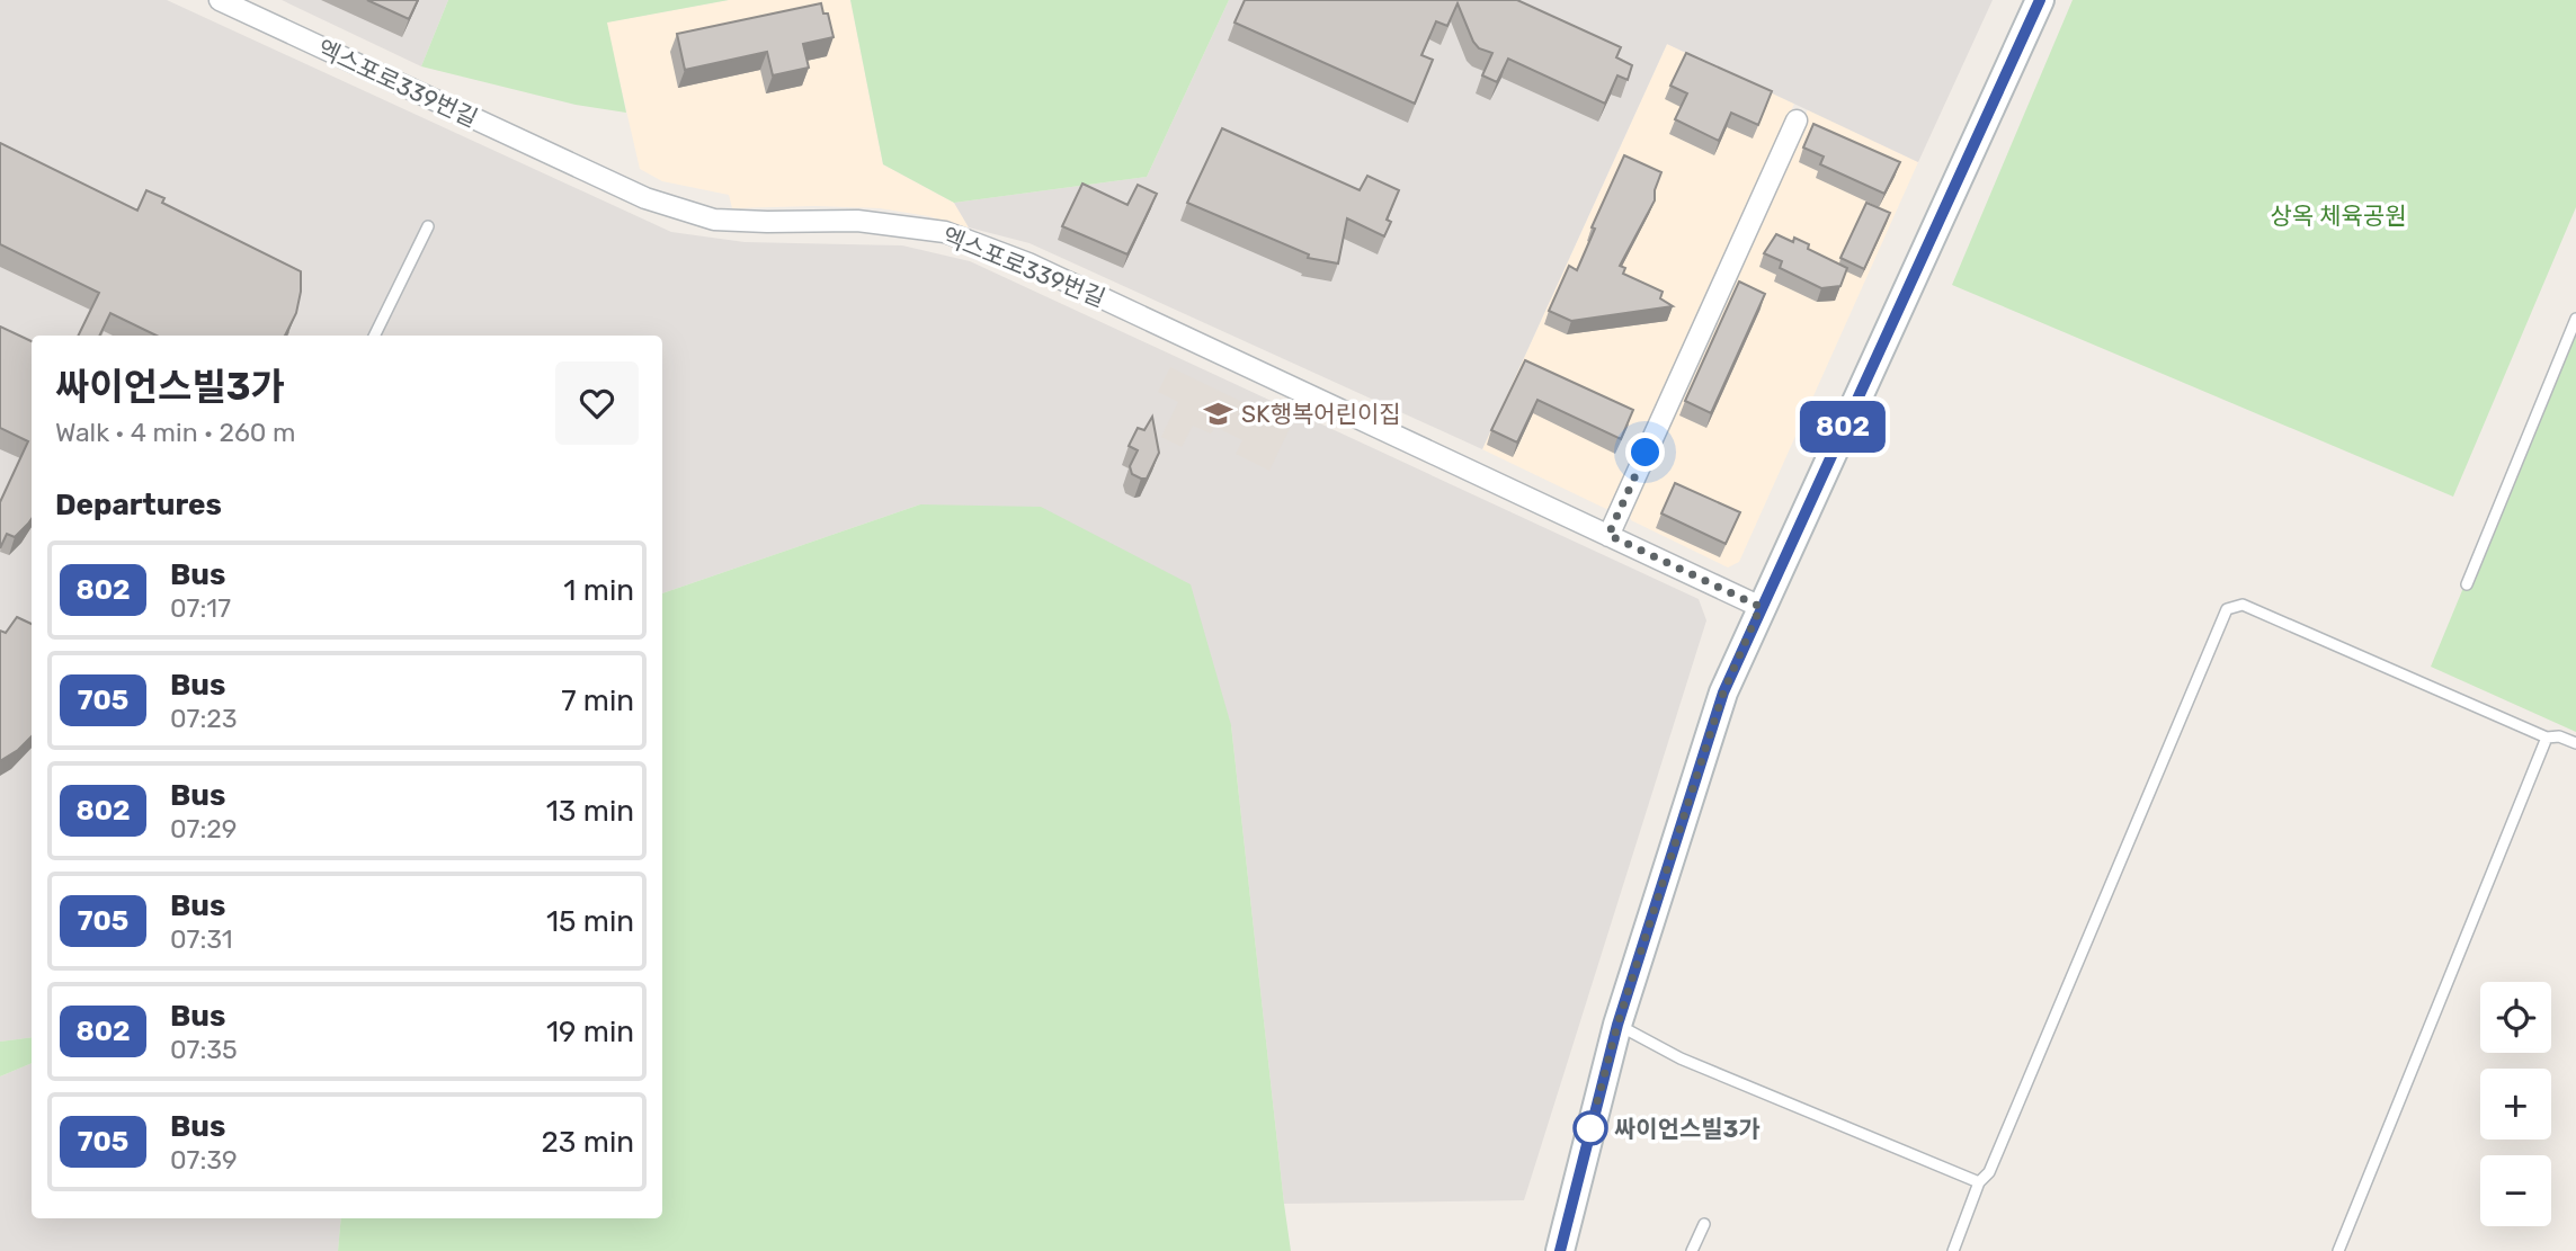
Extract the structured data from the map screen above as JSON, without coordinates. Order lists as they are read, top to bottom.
{
  "streets": {
    "street": ["엑스포로339번길"]
  },
  "parks": ["상옥 체육공원"],
  "places": {
    "school or university": ["SK행복어린이집"],
    "other": ["싸이언스빌3가"]
  },
  "lines": ["bus line 802"],
  "page": {
    "on_map": "802",
    "heading": [
      ["싸이언스빌3가", "Walk · 4 min · 260 m"],
      "Departures"
    ],
    "list": [
      {
        "mark": "802",
        "name": "Bus",
        "note": "07:17",
        "value": "1 min"
      },
      {
        "mark": "705",
        "name": "Bus",
        "note": "07:23",
        "value": "7 min"
      },
      {
        "mark": "802",
        "name": "Bus",
        "note": "07:29",
        "value": "13 min"
      },
      {
        "mark": "705",
        "name": "Bus",
        "note": "07:31",
        "value": "15 min"
      },
      {
        "mark": "802",
        "name": "Bus",
        "note": "07:35",
        "value": "19 min"
      },
      {
        "mark": "705",
        "name": "Bus",
        "note": "07:39",
        "value": "23 min"
      }
    ],
    "map_buttons": ["+", "−"]
  }
}
